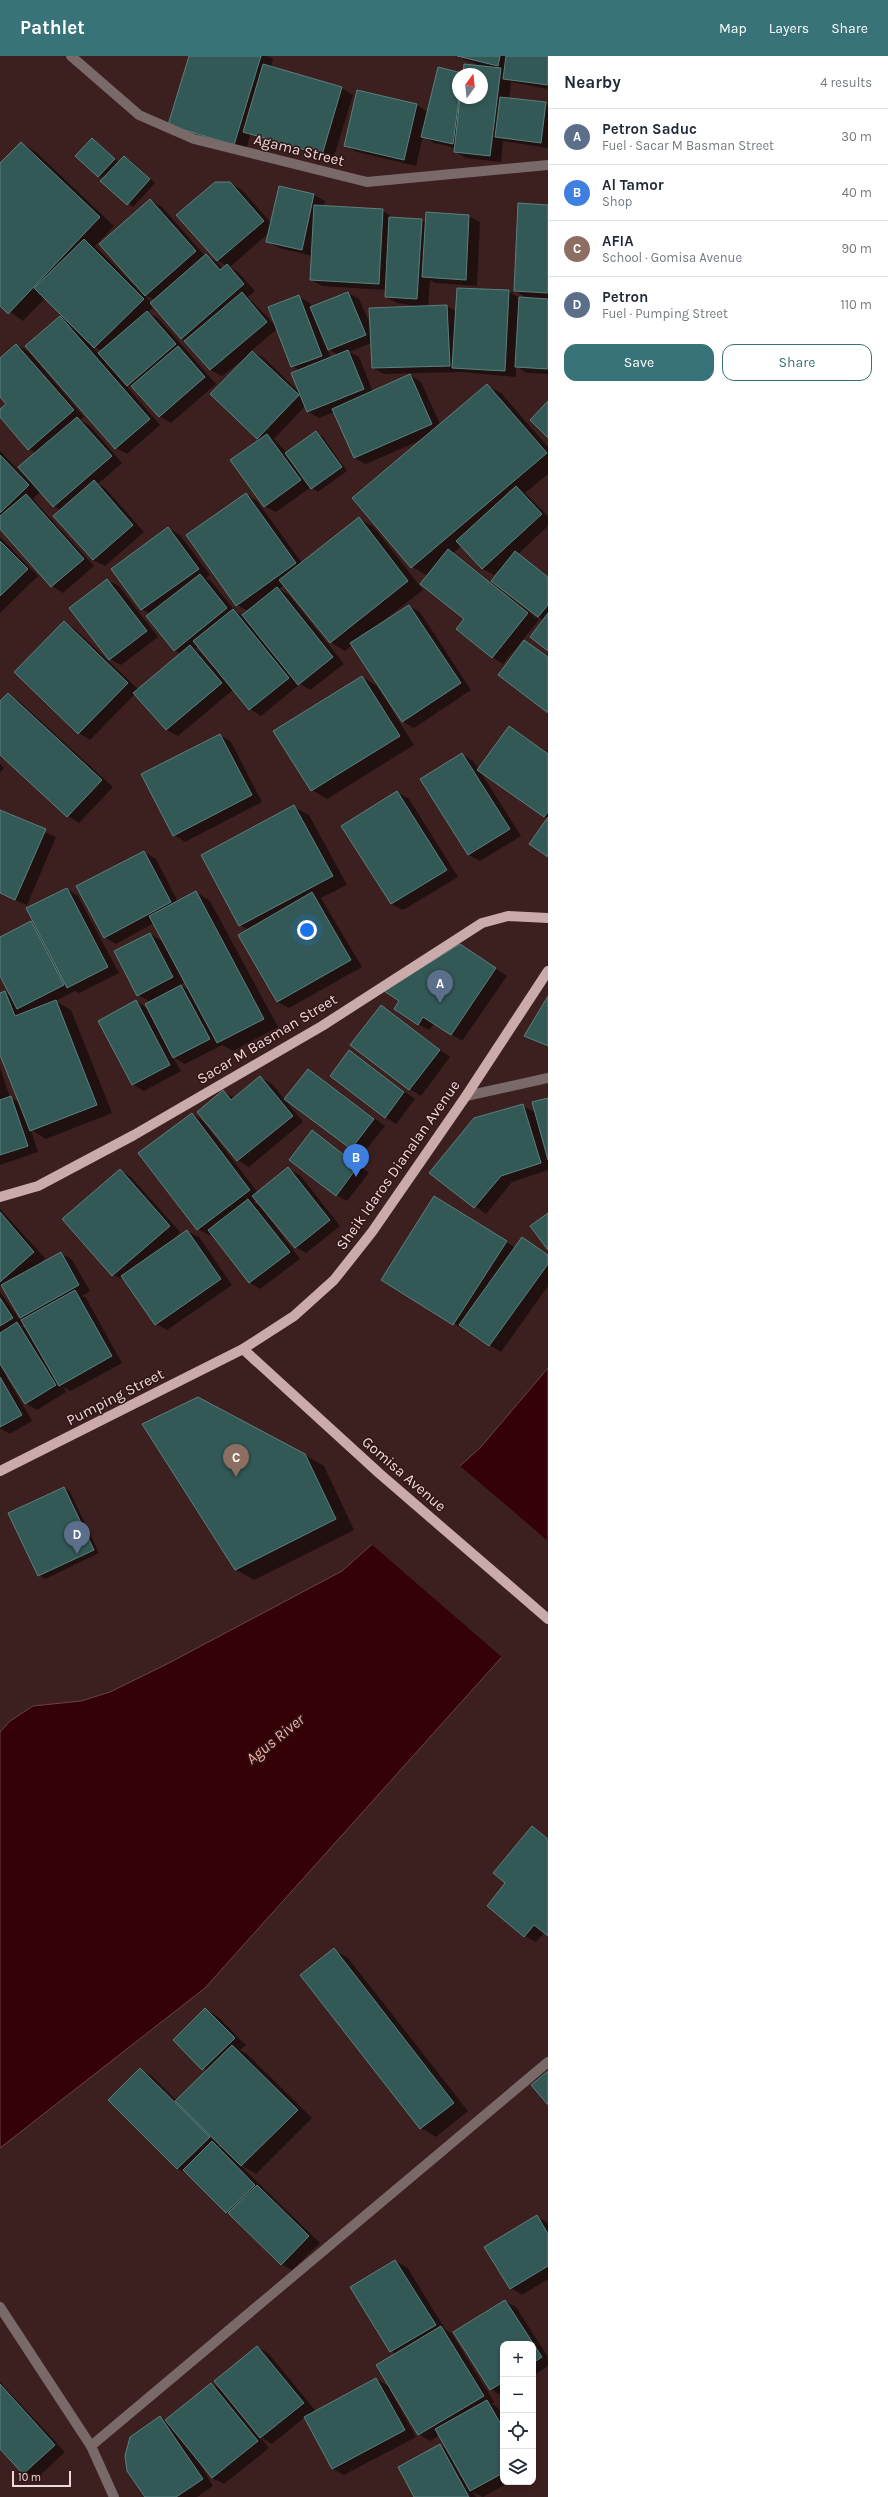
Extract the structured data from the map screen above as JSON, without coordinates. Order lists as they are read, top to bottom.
{
  "streets": {
    "main road": [
      "Sacar M Basman Street",
      "Sheik Idaros Dianalan Avenue",
      "Pumping Street",
      "Gomisa Avenue"
    ],
    "street": ["Agama Street"]
  },
  "crossings": [
    ["Sheik Idaros Dianalan Avenue", "Pumping Street"],
    ["Sheik Idaros Dianalan Avenue", "Gomisa Avenue"],
    ["Pumping Street", "Gomisa Avenue"]
  ],
  "water": ["Agus River"],
  "scale_bar": "10 m",
  "north": "top",
  "page": {
    "header": "Pathlet",
    "nav": ["Map", "Layers", "Share"],
    "heading": ["Nearby", "4 results"],
    "list": [
      {
        "mark": "A",
        "name": "Petron Saduc",
        "note": "Fuel · Sacar M Basman Street",
        "value": "30 m"
      },
      {
        "mark": "B",
        "name": "Al Tamor",
        "note": "Shop",
        "value": "40 m"
      },
      {
        "mark": "C",
        "name": "AFIA",
        "note": "School · Gomisa Avenue",
        "value": "90 m"
      },
      {
        "mark": "D",
        "name": "Petron",
        "note": "Fuel · Pumping Street",
        "value": "110 m"
      }
    ],
    "buttons": ["Save", "Share"],
    "pins": [
      "A",
      "B",
      "C",
      "D"
    ],
    "map_buttons": ["+", "−"],
    "scale": "10 m"
  }
}
